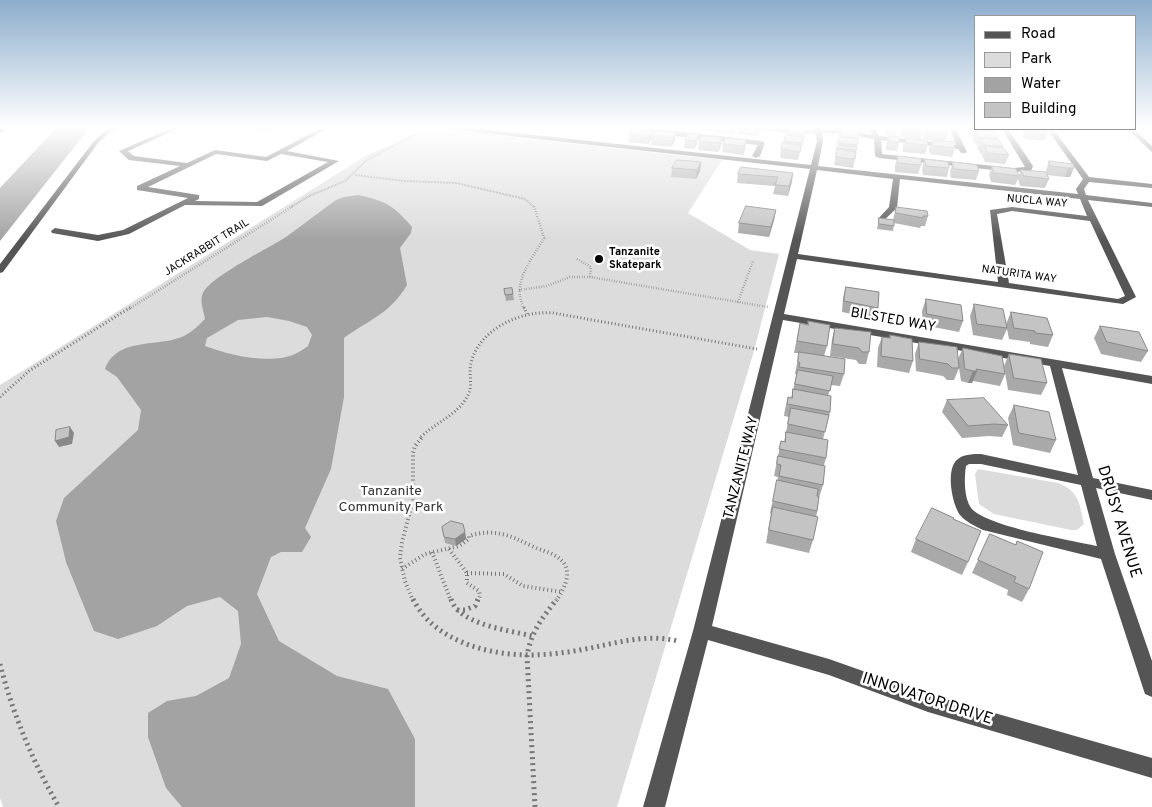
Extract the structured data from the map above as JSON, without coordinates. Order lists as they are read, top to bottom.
{
  "streets": {
    "street": [
      "NUCLA WAY",
      "NATURITA WAY",
      "BILSTED WAY",
      "TANZANITE WAY",
      "DRUSY AVENUE",
      "INNOVATOR DRIVE"
    ],
    "path": ["JACKRABBIT TRAIL"]
  },
  "crossings": [
    ["NUCLA WAY", "NATURITA WAY"],
    ["NATURITA WAY", "TANZANITE WAY"],
    ["BILSTED WAY", "TANZANITE WAY"],
    ["BILSTED WAY", "DRUSY AVENUE"],
    ["TANZANITE WAY", "INNOVATOR DRIVE"]
  ],
  "parks": ["Tanzanite Community Park"],
  "places": ["Tanzanite Skatepark"],
  "legend": [
    "Road",
    "Park",
    "Water",
    "Building"
  ]
}
